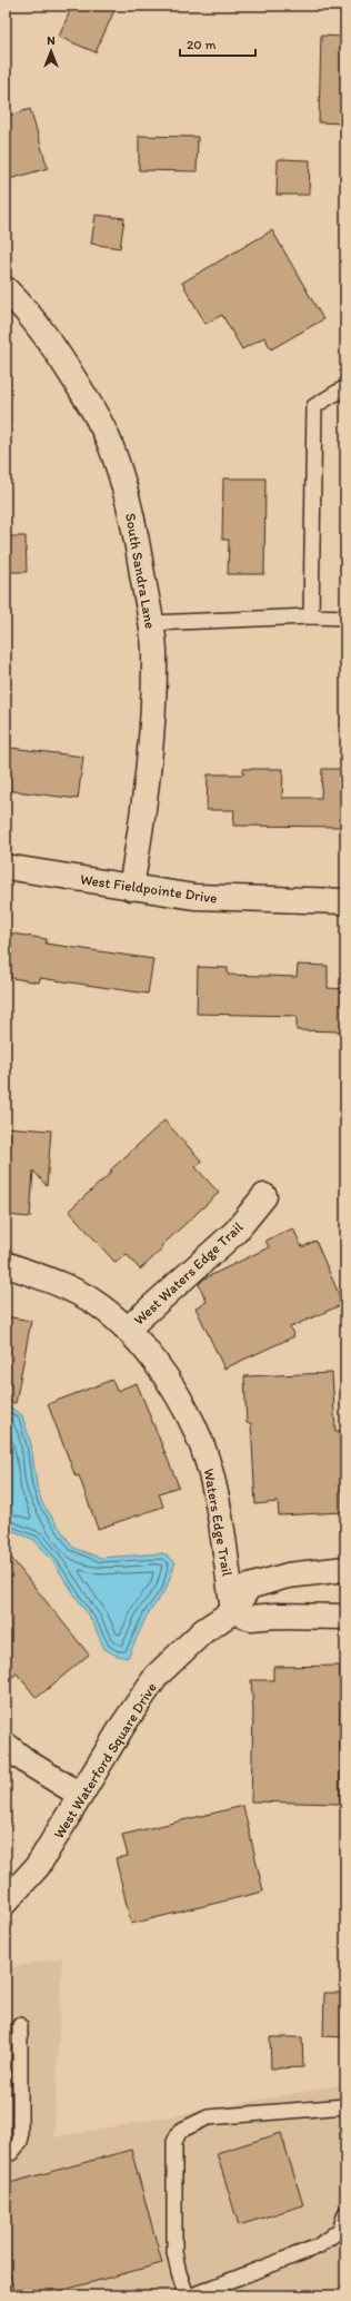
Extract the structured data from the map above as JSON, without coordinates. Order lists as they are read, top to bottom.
{
  "streets": {
    "street": [
      "South Sandra Lane",
      "West Fieldpointe Drive",
      "West Waters Edge Trail",
      "Waters Edge Trail",
      "West Waterford Square Drive"
    ]
  },
  "crossings": [
    ["South Sandra Lane", "West Fieldpointe Drive"],
    ["West Waters Edge Trail", "Waters Edge Trail"],
    ["Waters Edge Trail", "West Waterford Square Drive"]
  ],
  "scale_bar": "20 m",
  "north": "top"
}
